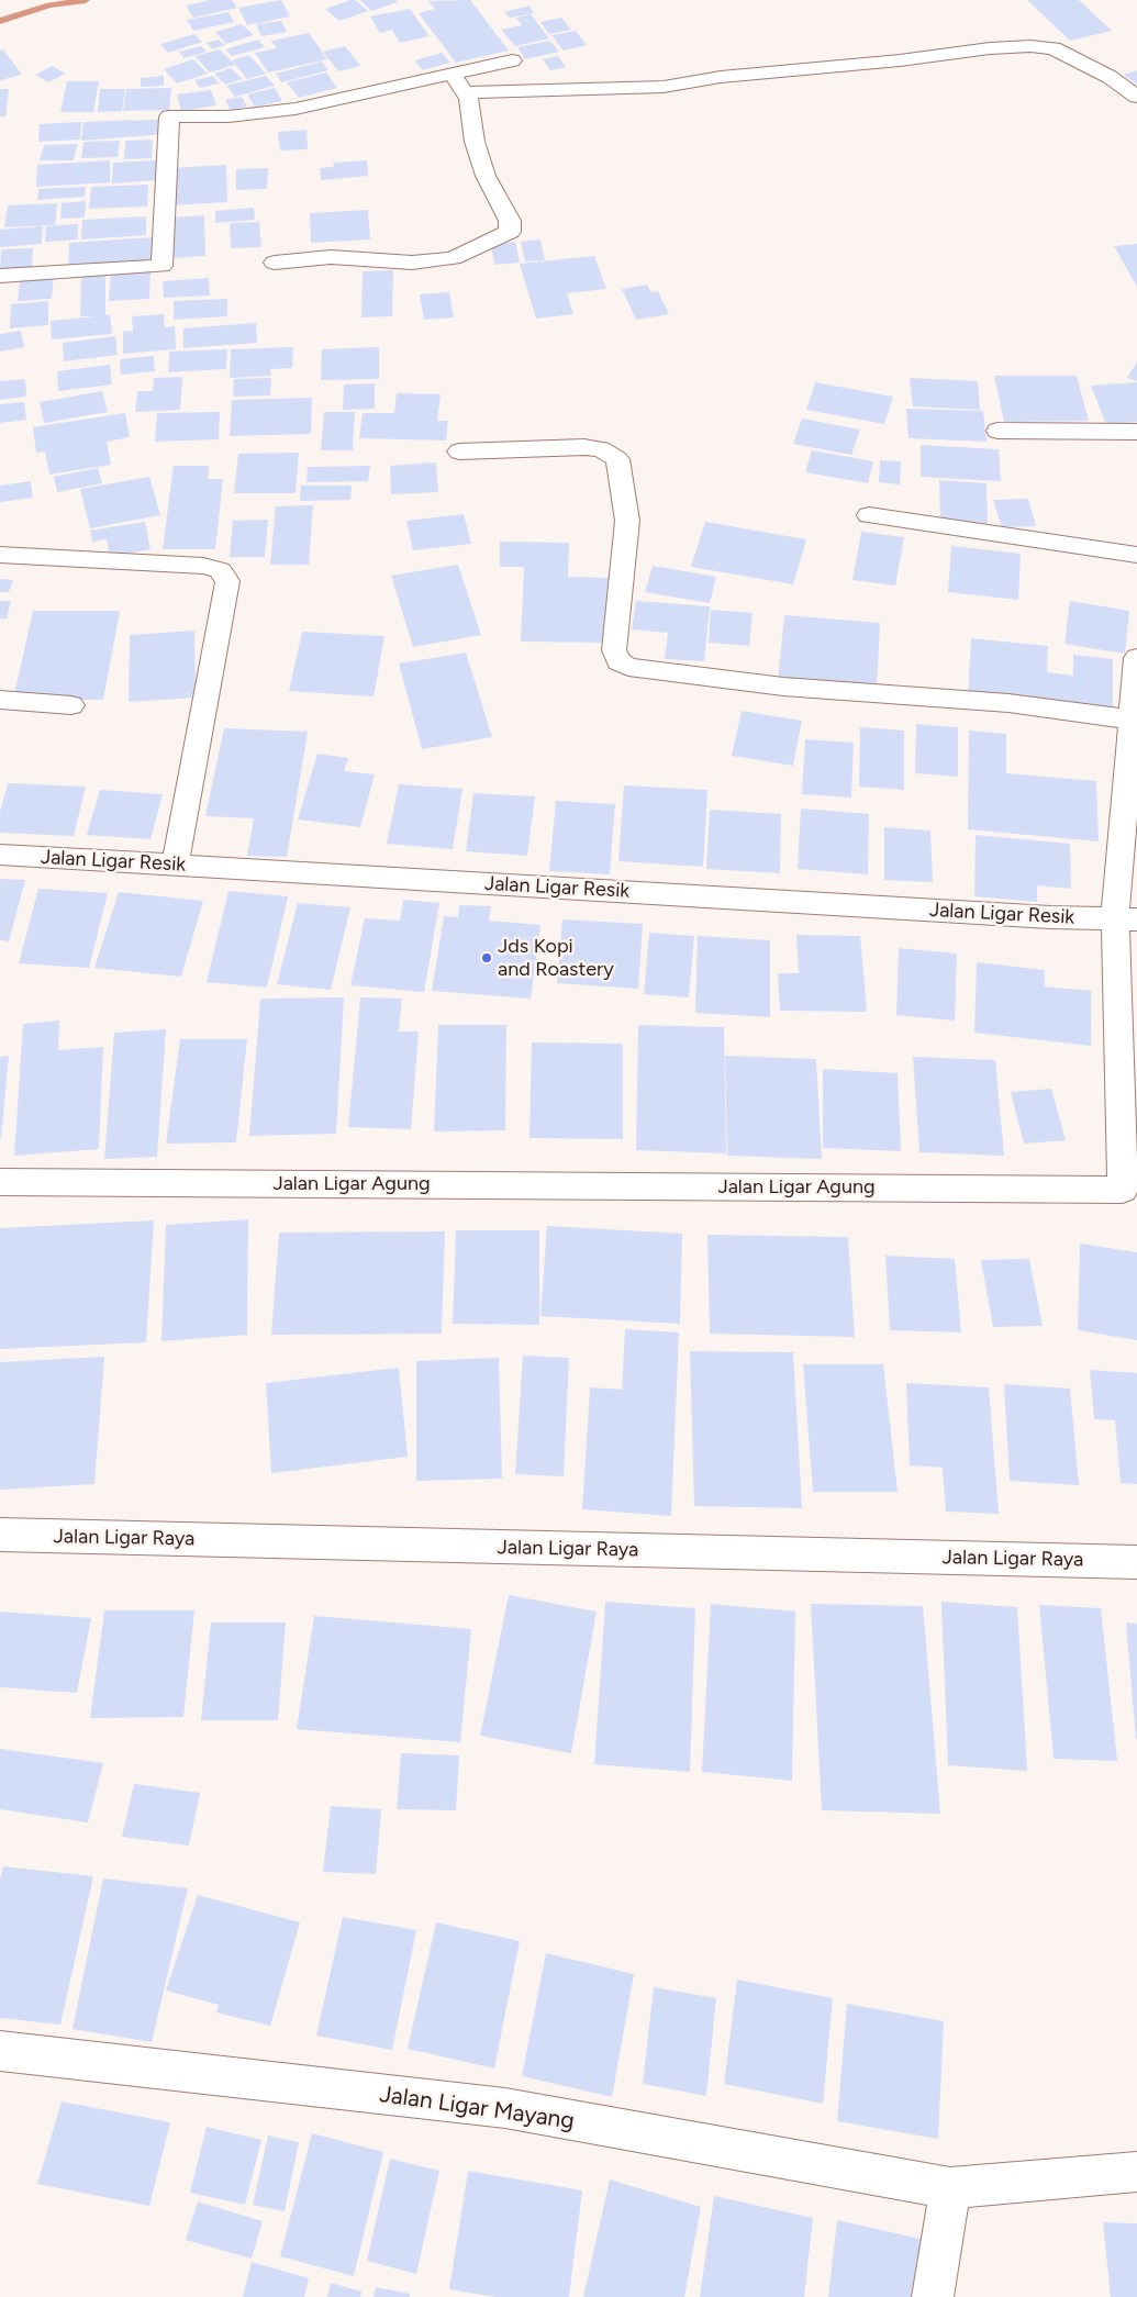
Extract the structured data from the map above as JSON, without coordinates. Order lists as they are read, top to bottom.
{
  "streets": {
    "street": [
      "Jalan Ligar Resik",
      "Jalan Ligar Agung",
      "Jalan Ligar Raya",
      "Jalan Ligar Mayang"
    ]
  },
  "crossings": [
    ["Jalan Ligar Resik", "Jalan Ligar Agung"]
  ],
  "places": ["Jds Kopi and Roastery"]
}
